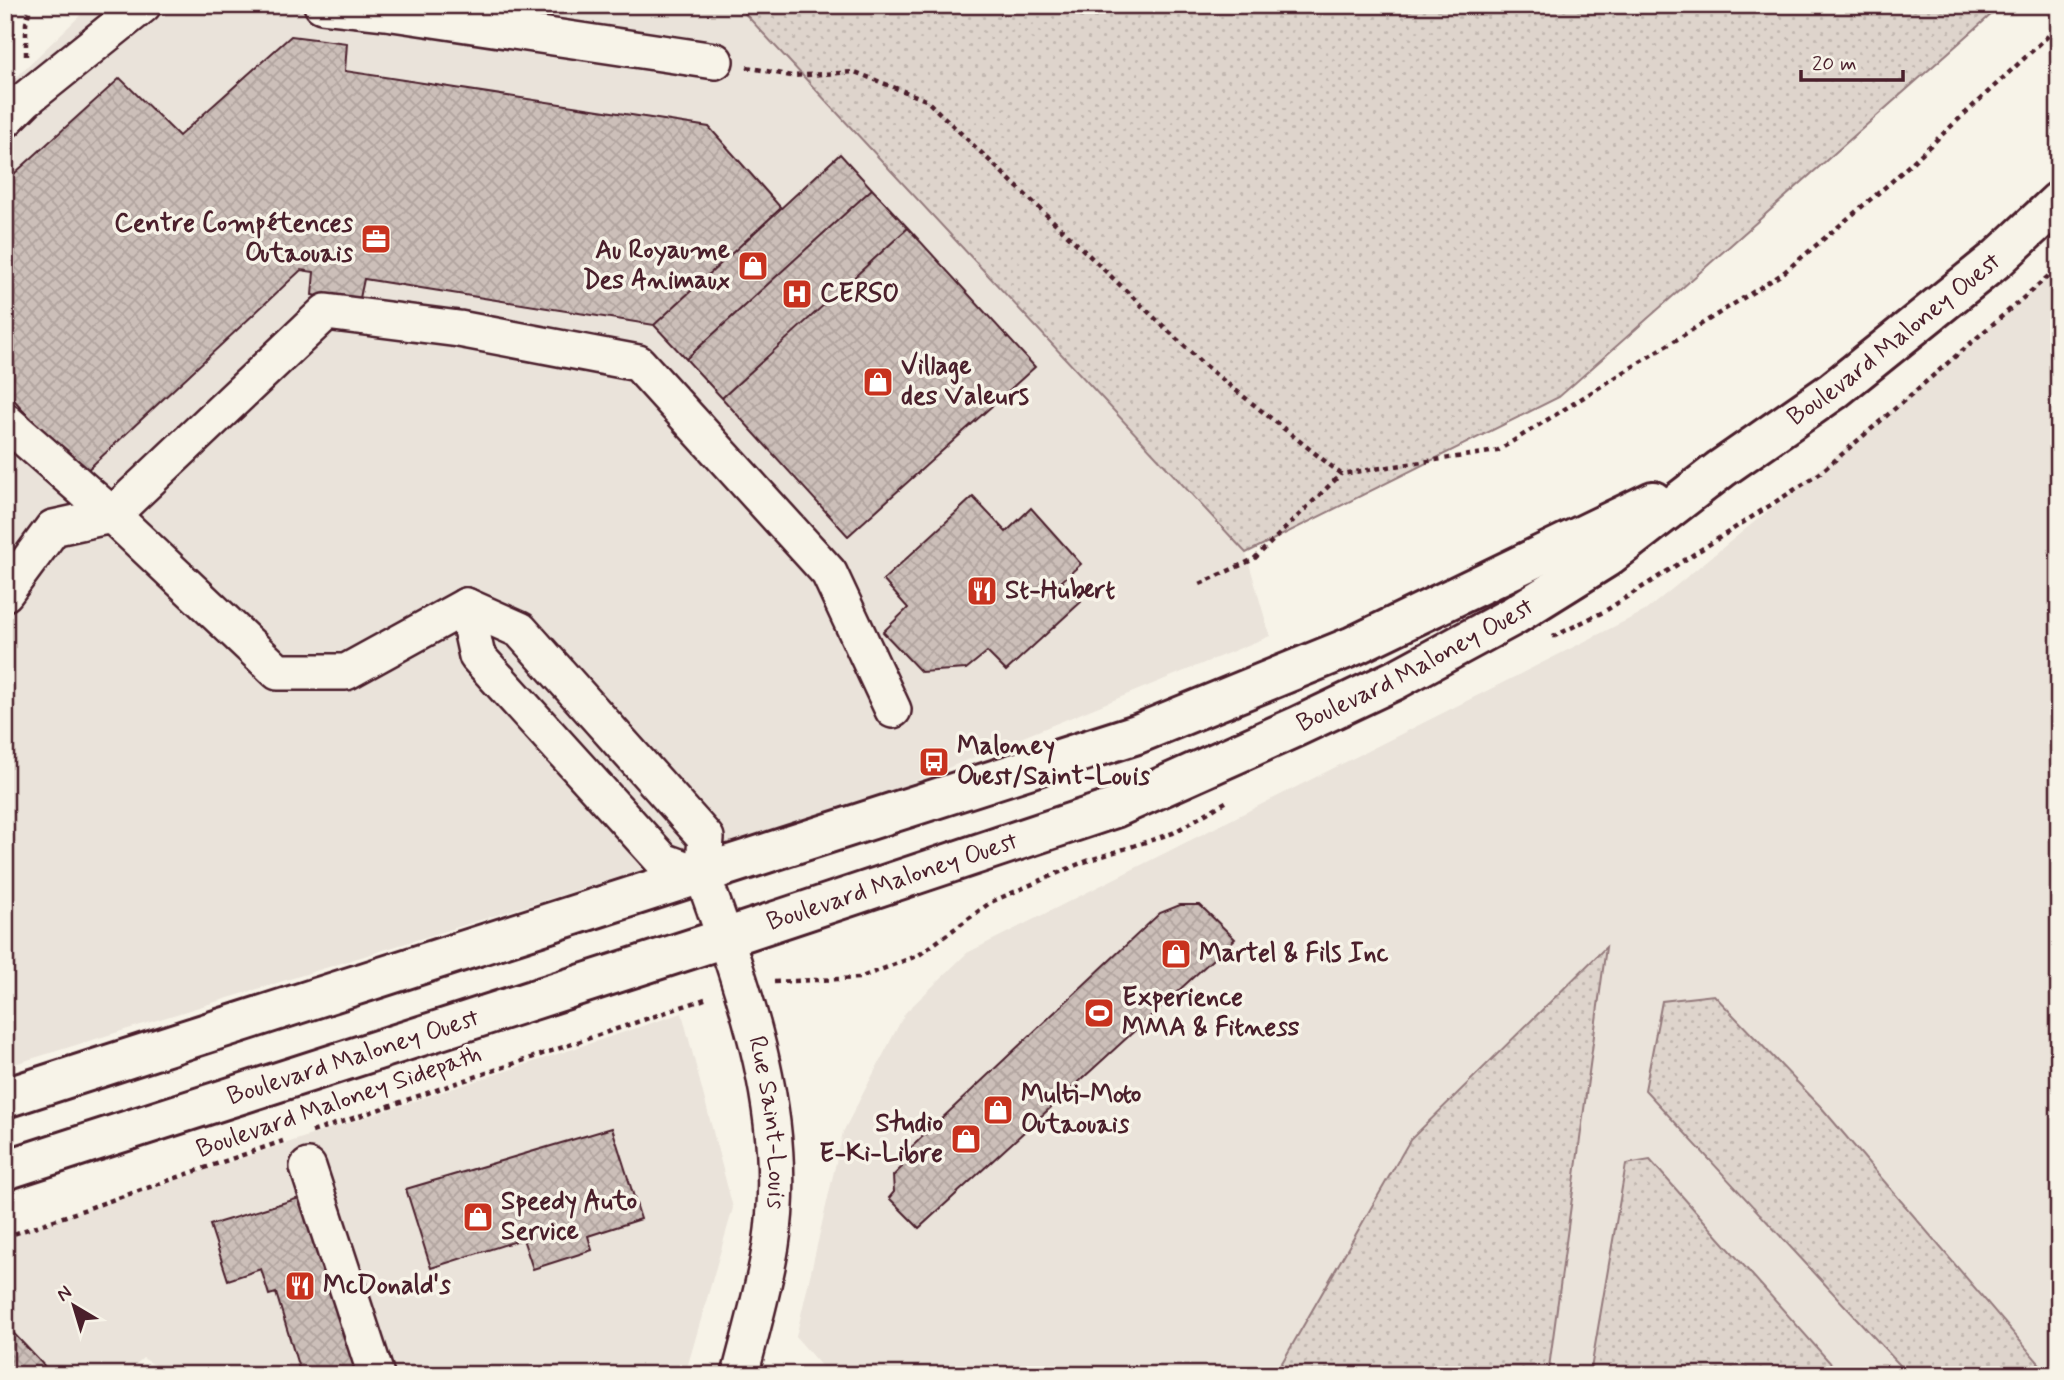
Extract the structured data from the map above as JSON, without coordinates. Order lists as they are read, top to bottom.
{
  "streets": {
    "main road": ["Boulevard Maloney Ouest"],
    "street": ["Rue Saint-Louis"],
    "path": ["Boulevard Maloney Sidepath"]
  },
  "crossings": [
    ["Boulevard Maloney Ouest", "Rue Saint-Louis"]
  ],
  "places": {
    "office": ["Centre Compétences Outaouais"],
    "shop": [
      "Au Royaume Des Animaux",
      "Village des Valeurs",
      "Martel & Fils Inc",
      "Multi-Moto Outaouais",
      "Studio E-Ki-Libre",
      "Speedy Auto Service"
    ],
    "hospital": ["CERSO"],
    "restaurant": ["St-Hubert", "McDonald's"],
    "bus stop": ["Maloney Ouest/Saint-Louis"],
    "sports": ["Experience MMA & Fitness"]
  },
  "scale_bar": "20 m",
  "north": "top left"
}
